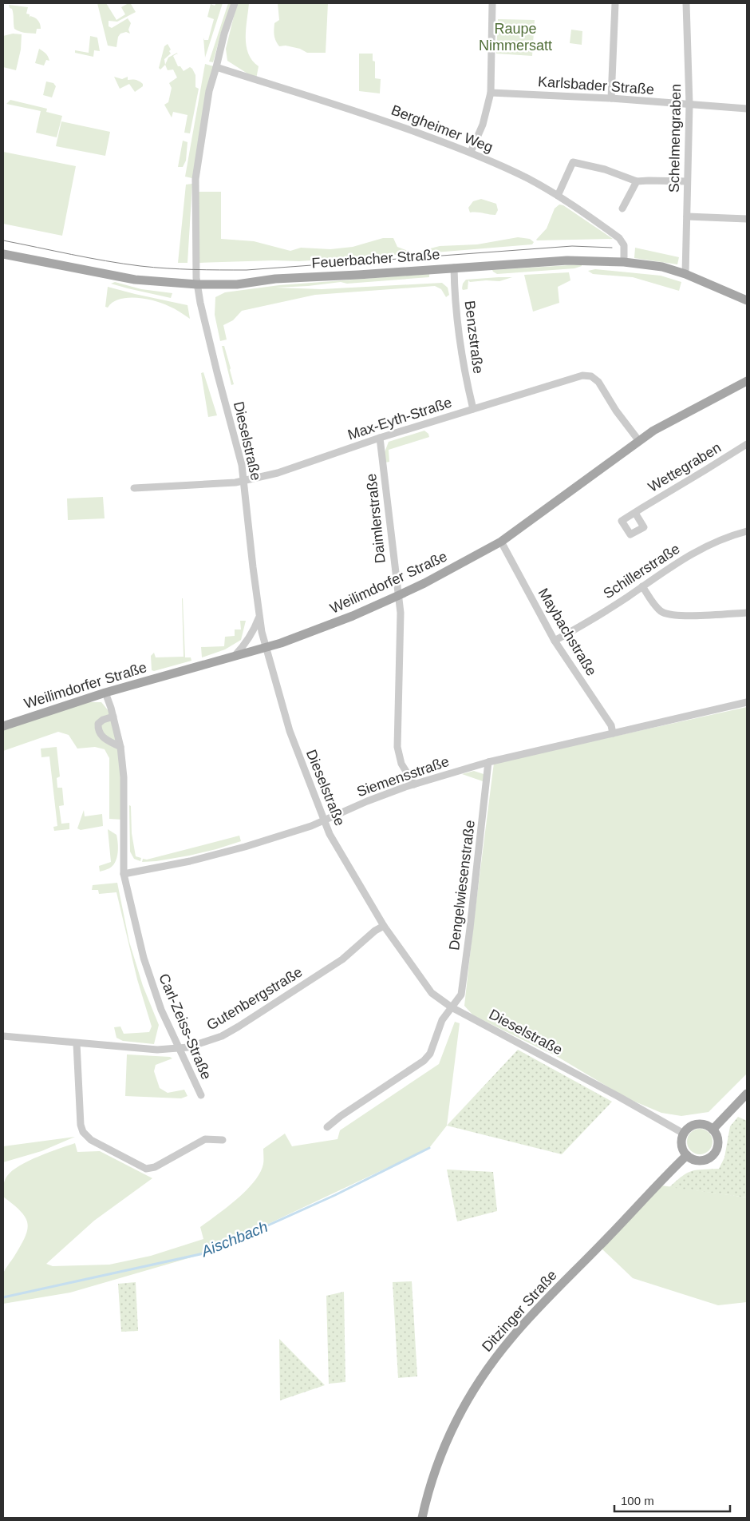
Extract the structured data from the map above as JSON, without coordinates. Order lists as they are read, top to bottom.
{
  "streets": {
    "main road": ["Feuerbacher Straße", "Weilimdorfer Straße", "Ditzinger Straße"],
    "street": [
      "Karlsbader Straße",
      "Bergheimer Weg",
      "Schelmengraben",
      "Benzstraße",
      "Max-Eyth-Straße",
      "Dieselstraße",
      "Wettegraben",
      "Daimlerstraße",
      "Schillerstraße",
      "Maybachstraße",
      "Siemensstraße",
      "Dengelwiesenstraße",
      "Gutenbergstraße",
      "Carl-Zeiss-Straße"
    ]
  },
  "crossings": [
    ["Karlsbader Straße", "Schelmengraben"],
    ["Bergheimer Weg", "Feuerbacher Straße"],
    ["Bergheimer Weg", "Dieselstraße"],
    ["Schelmengraben", "Feuerbacher Straße"],
    ["Feuerbacher Straße", "Benzstraße"],
    ["Feuerbacher Straße", "Dieselstraße"],
    ["Benzstraße", "Max-Eyth-Straße"],
    ["Max-Eyth-Straße", "Dieselstraße"],
    ["Max-Eyth-Straße", "Daimlerstraße"],
    ["Max-Eyth-Straße", "Weilimdorfer Straße"],
    ["Dieselstraße", "Weilimdorfer Straße"],
    ["Dieselstraße", "Siemensstraße"],
    ["Dieselstraße", "Dengelwiesenstraße"],
    ["Dieselstraße", "Gutenbergstraße"],
    ["Dieselstraße", "Ditzinger Straße"],
    ["Daimlerstraße", "Weilimdorfer Straße"],
    ["Daimlerstraße", "Siemensstraße"],
    ["Schillerstraße", "Maybachstraße"],
    ["Weilimdorfer Straße", "Maybachstraße"],
    ["Maybachstraße", "Siemensstraße"],
    ["Siemensstraße", "Dengelwiesenstraße"],
    ["Siemensstraße", "Carl-Zeiss-Straße"],
    ["Gutenbergstraße", "Carl-Zeiss-Straße"]
  ],
  "water": ["Aischbach"],
  "parks": ["Raupe Nimmersatt"],
  "scale_bar": "100 m"
}
